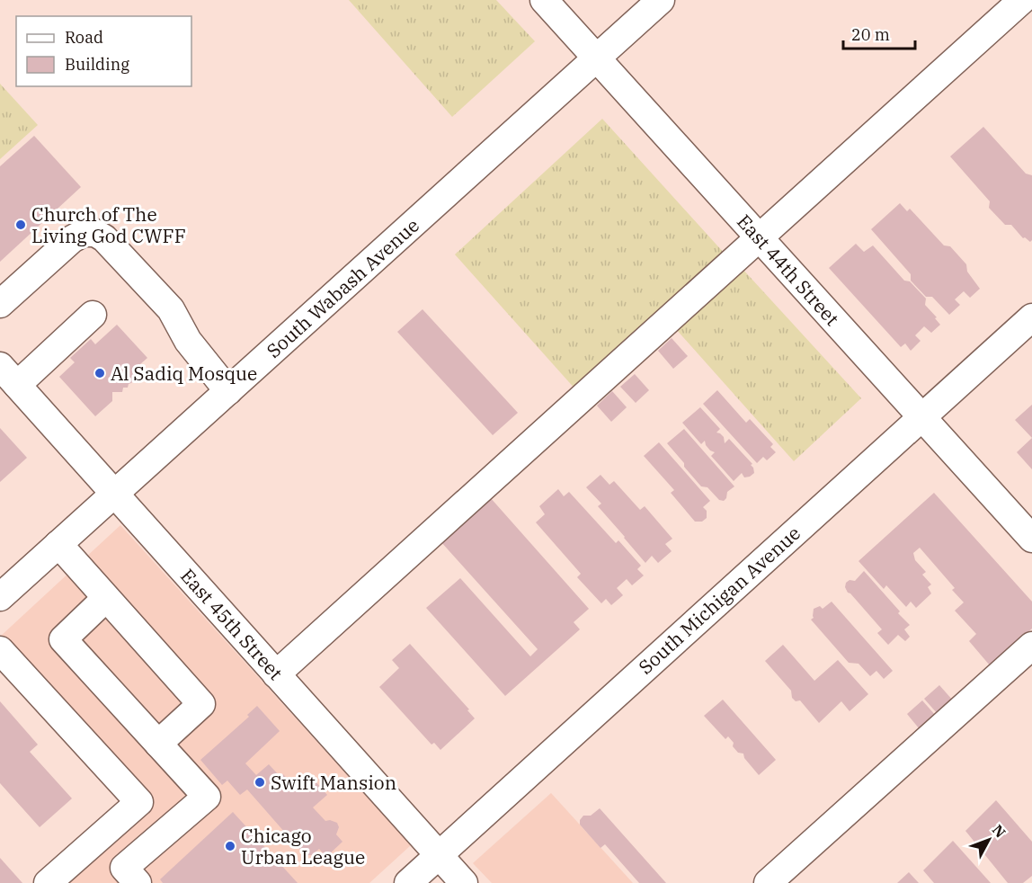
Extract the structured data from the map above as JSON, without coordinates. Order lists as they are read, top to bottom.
{
  "streets": {
    "street": [
      "East 44th Street",
      "South Wabash Avenue",
      "South Michigan Avenue",
      "East 45th Street"
    ]
  },
  "crossings": [
    ["East 44th Street", "South Wabash Avenue"],
    ["East 44th Street", "South Michigan Avenue"],
    ["South Wabash Avenue", "East 45th Street"],
    ["South Michigan Avenue", "East 45th Street"]
  ],
  "places": [
    "Church of The Living God CWFF",
    "Al Sadiq Mosque",
    "Swift Mansion",
    "Chicago Urban League"
  ],
  "legend": ["Road", "Building"],
  "scale_bar": "20 m",
  "north": "top right"
}
